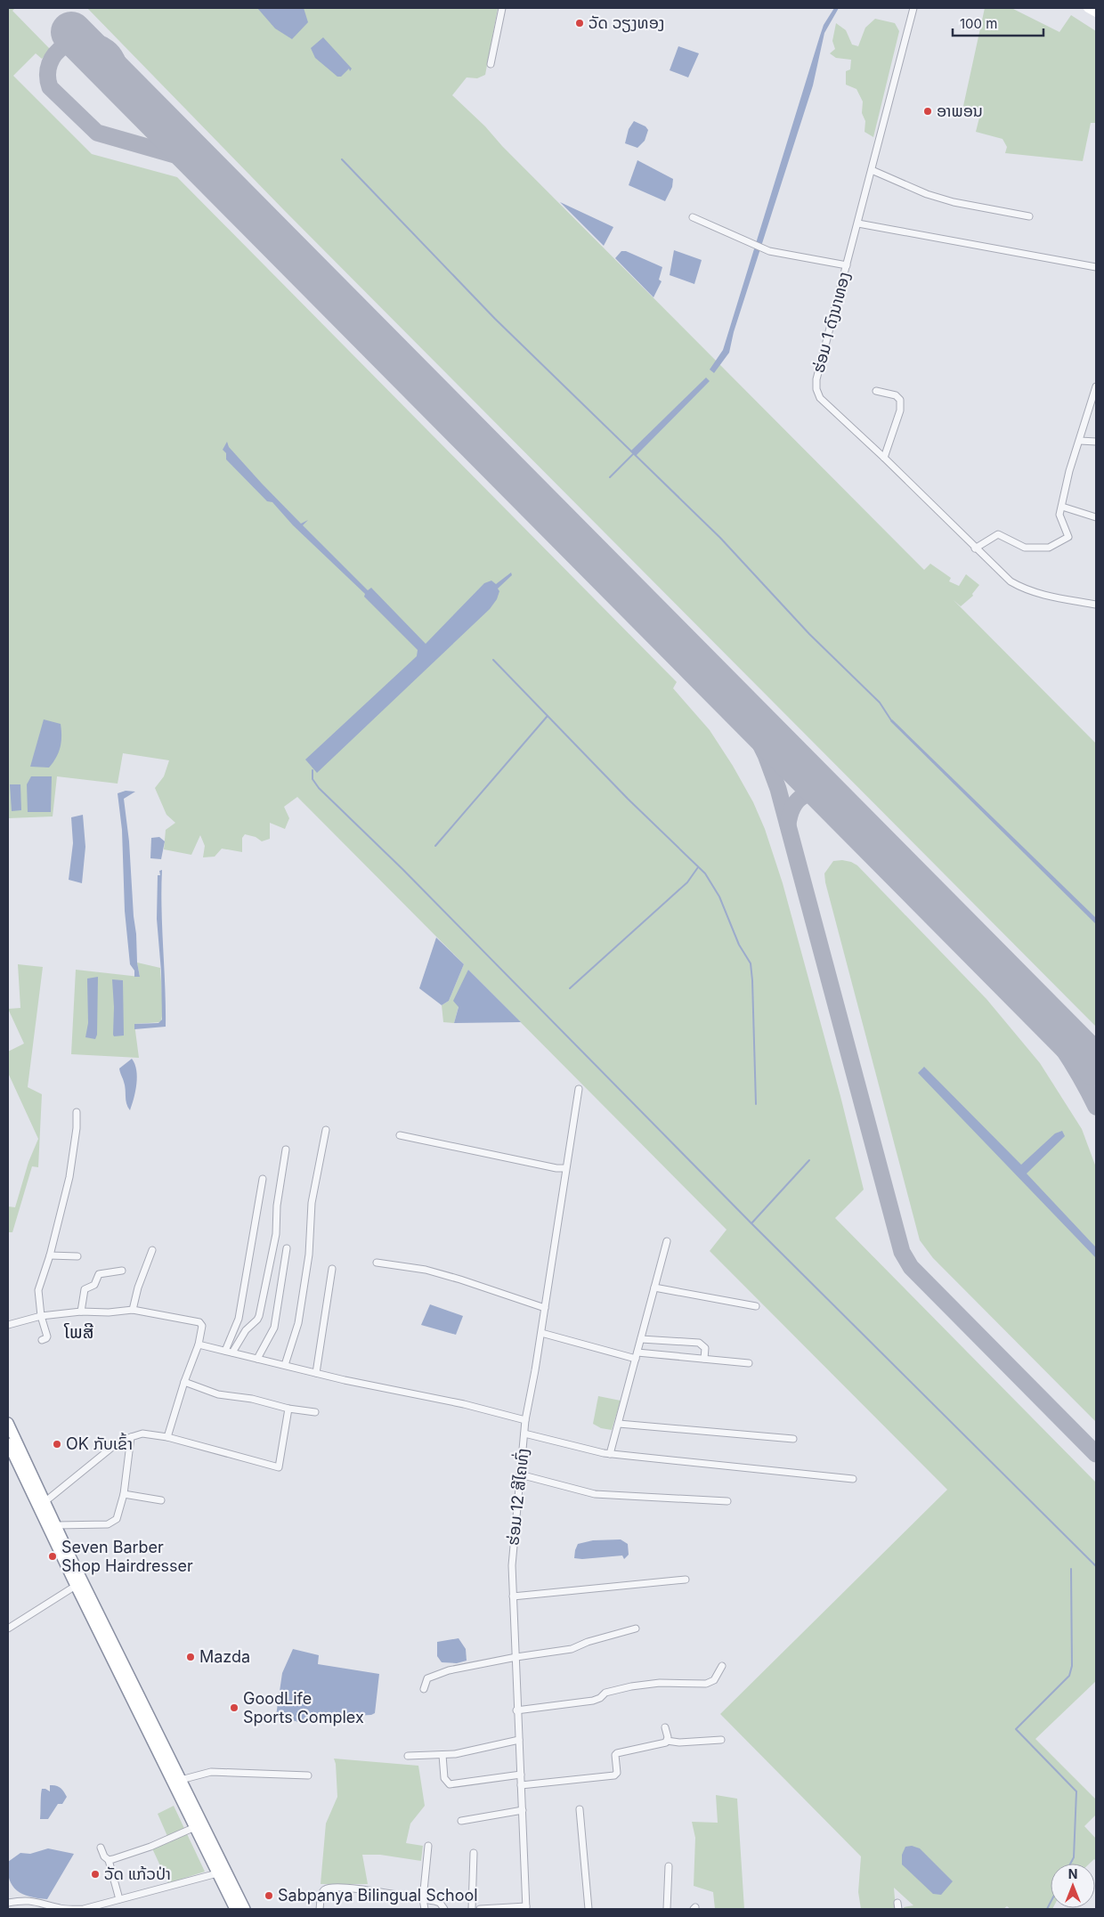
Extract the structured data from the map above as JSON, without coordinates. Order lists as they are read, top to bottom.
{
  "streets": {
    "street": ["ຮ່ອມ 1 ດົງນາທອງ", "ຮ່ອມ 12 ສີໄຄທົ່ງ"]
  },
  "districts": ["ໂພສີ"],
  "places": [
    "ວັດ ວຽງທອງ",
    "ອາພອນ",
    "OK ກັບເຂົ້າ",
    "Seven Barber Shop Hairdresser",
    "Mazda",
    "GoodLife Sports Complex",
    "ວັດ ແກ້ວປ່າ",
    "Sabpanya Bilingual School"
  ],
  "scale_bar": "100 m",
  "north": "top"
}
